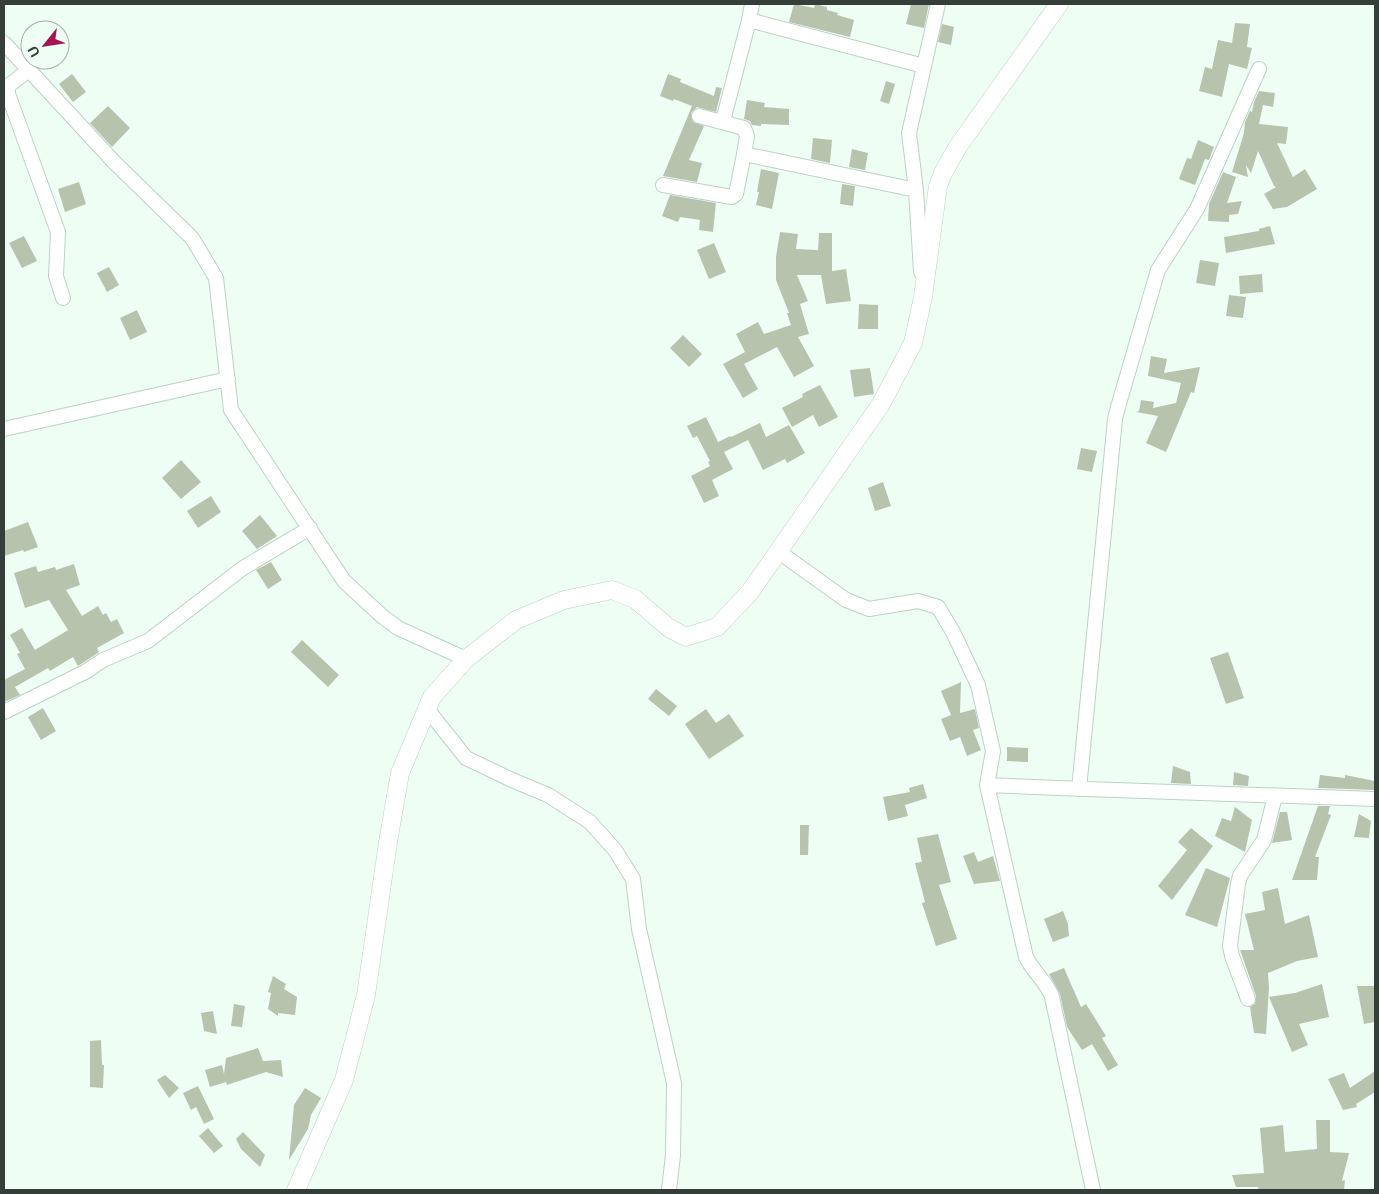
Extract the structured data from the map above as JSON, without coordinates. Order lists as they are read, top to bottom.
{
  "north": "bottom left"
}
